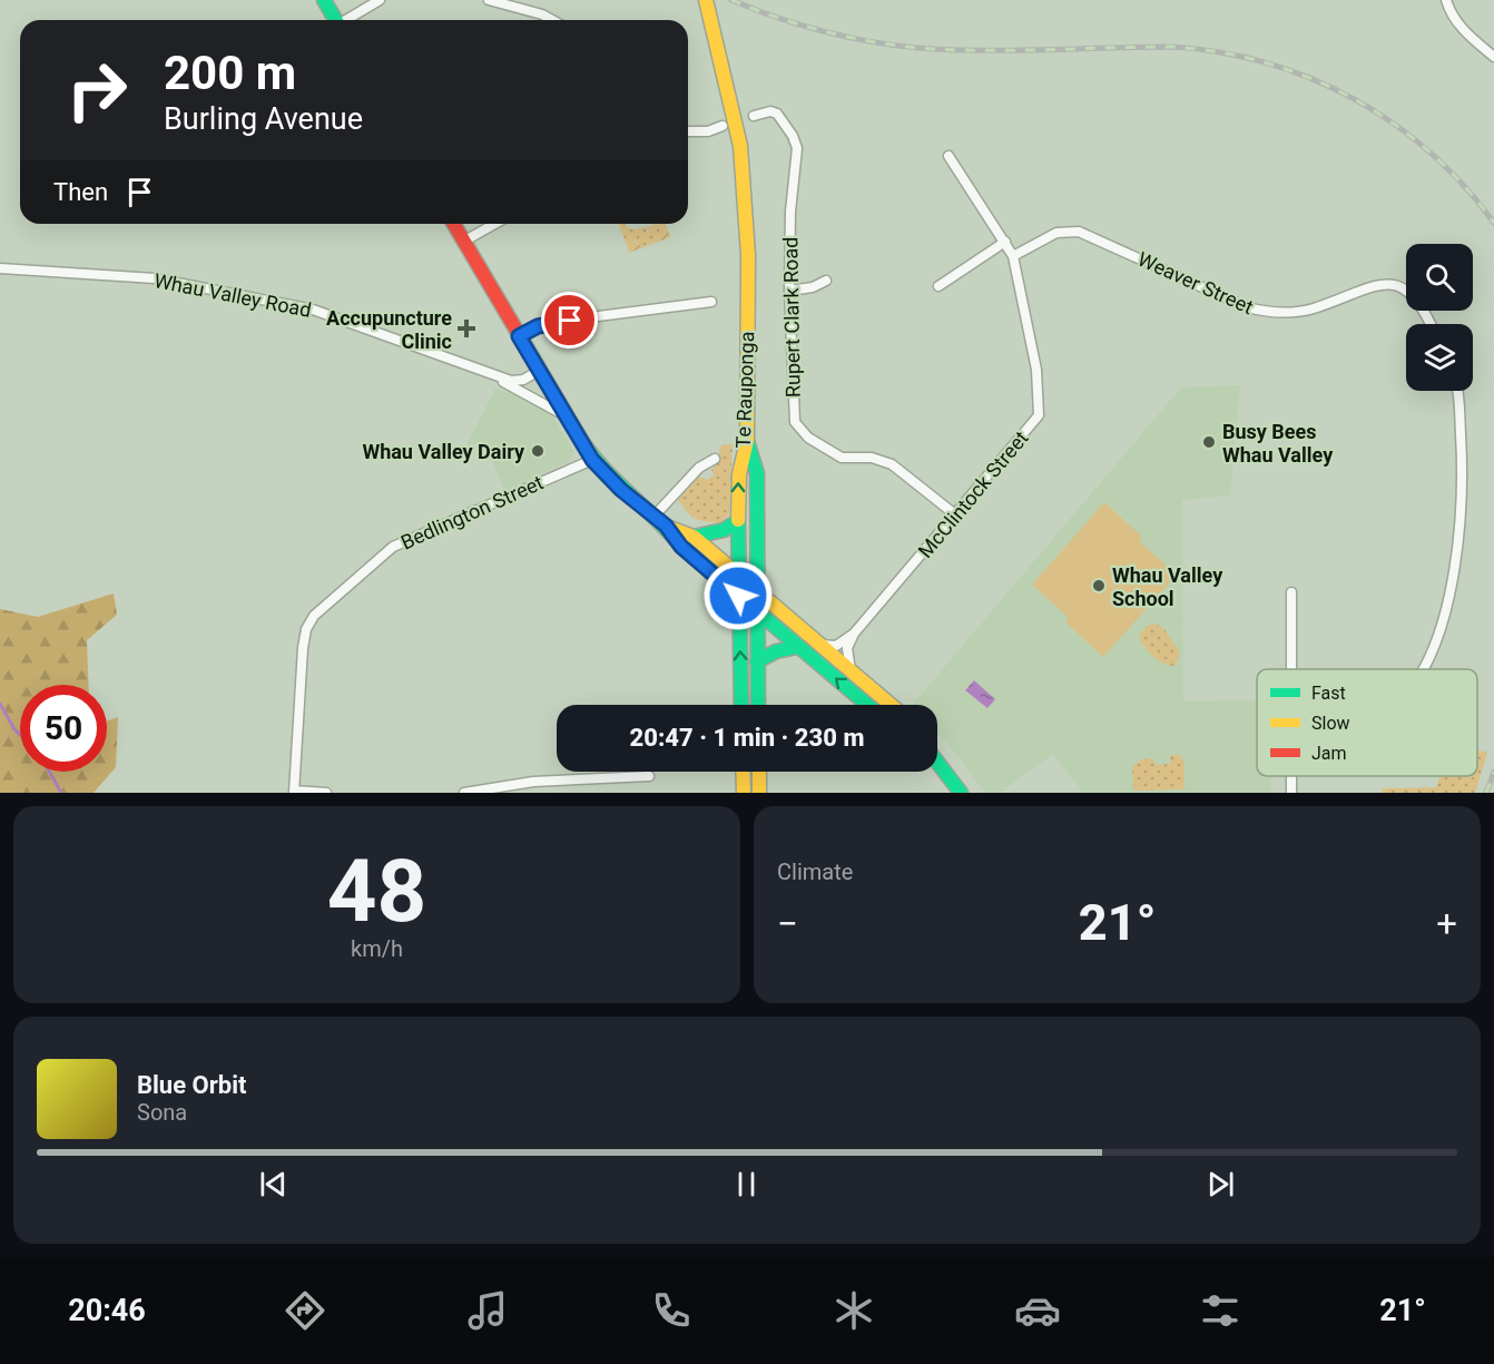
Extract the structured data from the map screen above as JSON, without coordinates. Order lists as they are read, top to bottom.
{
  "streets": {
    "main road": ["Te Rauponga"],
    "street": [
      "Weaver Street",
      "Whau Valley Road",
      "Rupert Clark Road",
      "McClintock Street",
      "Bedlington Street"
    ]
  },
  "crossings": [
    ["Weaver Street", "McClintock Street"],
    ["Rupert Clark Road", "McClintock Street"]
  ],
  "places": {
    "health": ["Accupuncture Clinic"],
    "other": ["Busy Bees Whau Valley", "Whau Valley Dairy", "Whau Valley School"]
  },
  "legend": ["Fast", "Slow", "Jam"],
  "page": {
    "turn": ["200 m", "Burling Avenue"],
    "then": "Then",
    "limit": "50",
    "trip": "20:47 · 1 min · 230 m",
    "tile": [
      ["48", "km/h"],
      "Climate"
    ],
    "heat": ["−", "21°", "+"],
    "song": ["Blue Orbit", "Sona"],
    "tabs": ["20:46", "21°"]
  }
}
